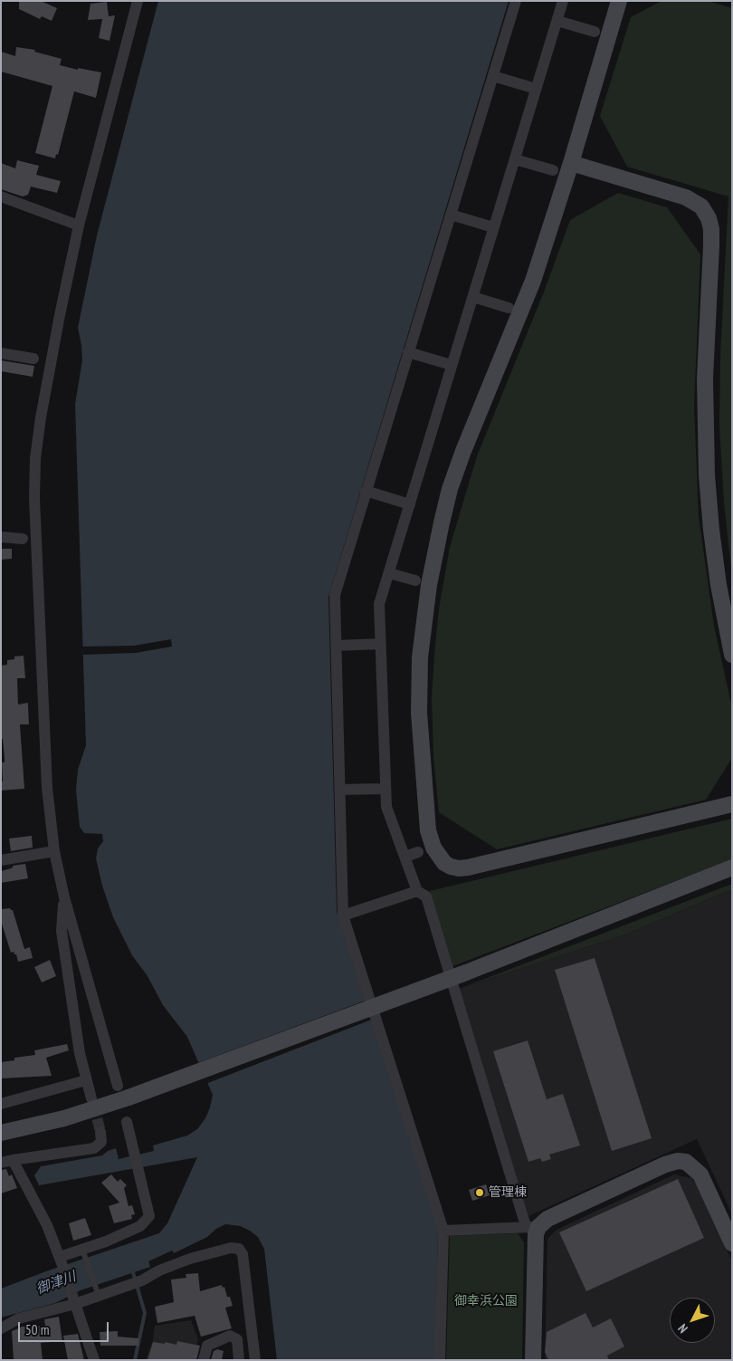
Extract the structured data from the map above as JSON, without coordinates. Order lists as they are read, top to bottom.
{
  "water": ["御津川"],
  "parks": ["御幸浜公園"],
  "places": ["管理棟"],
  "scale_bar": "50 m",
  "north": "bottom left"
}
